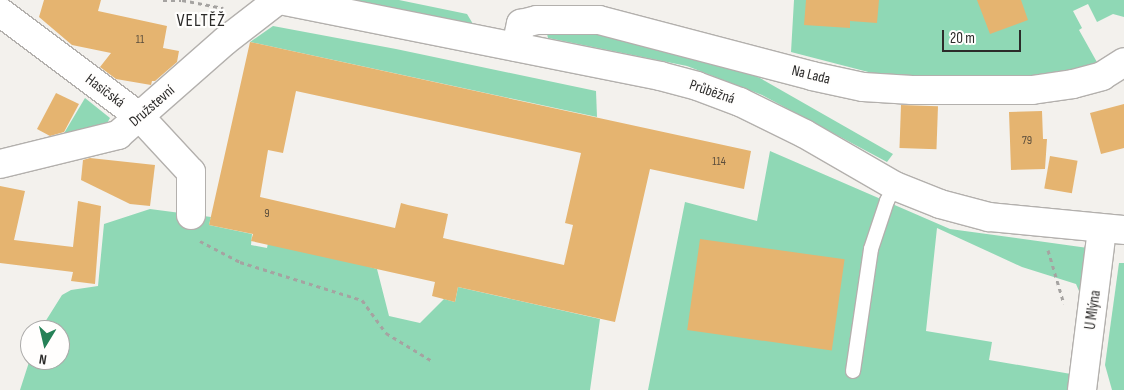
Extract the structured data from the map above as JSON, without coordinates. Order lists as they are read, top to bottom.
{
  "streets": {
    "street": [
      "Na Lada",
      "Hasičská",
      "Průběžná",
      "Družstevní",
      "U Mlýna"
    ]
  },
  "crossings": [
    ["Na Lada", "Průběžná"],
    ["Hasičská", "Družstevní"],
    ["Průběžná", "Družstevní"],
    ["Průběžná", "U Mlýna"]
  ],
  "districts": ["VELTĚŽ"],
  "house_numbers": [
    "11",
    "79",
    "114",
    "9"
  ],
  "scale_bar": "20 m",
  "north": "bottom"
}
